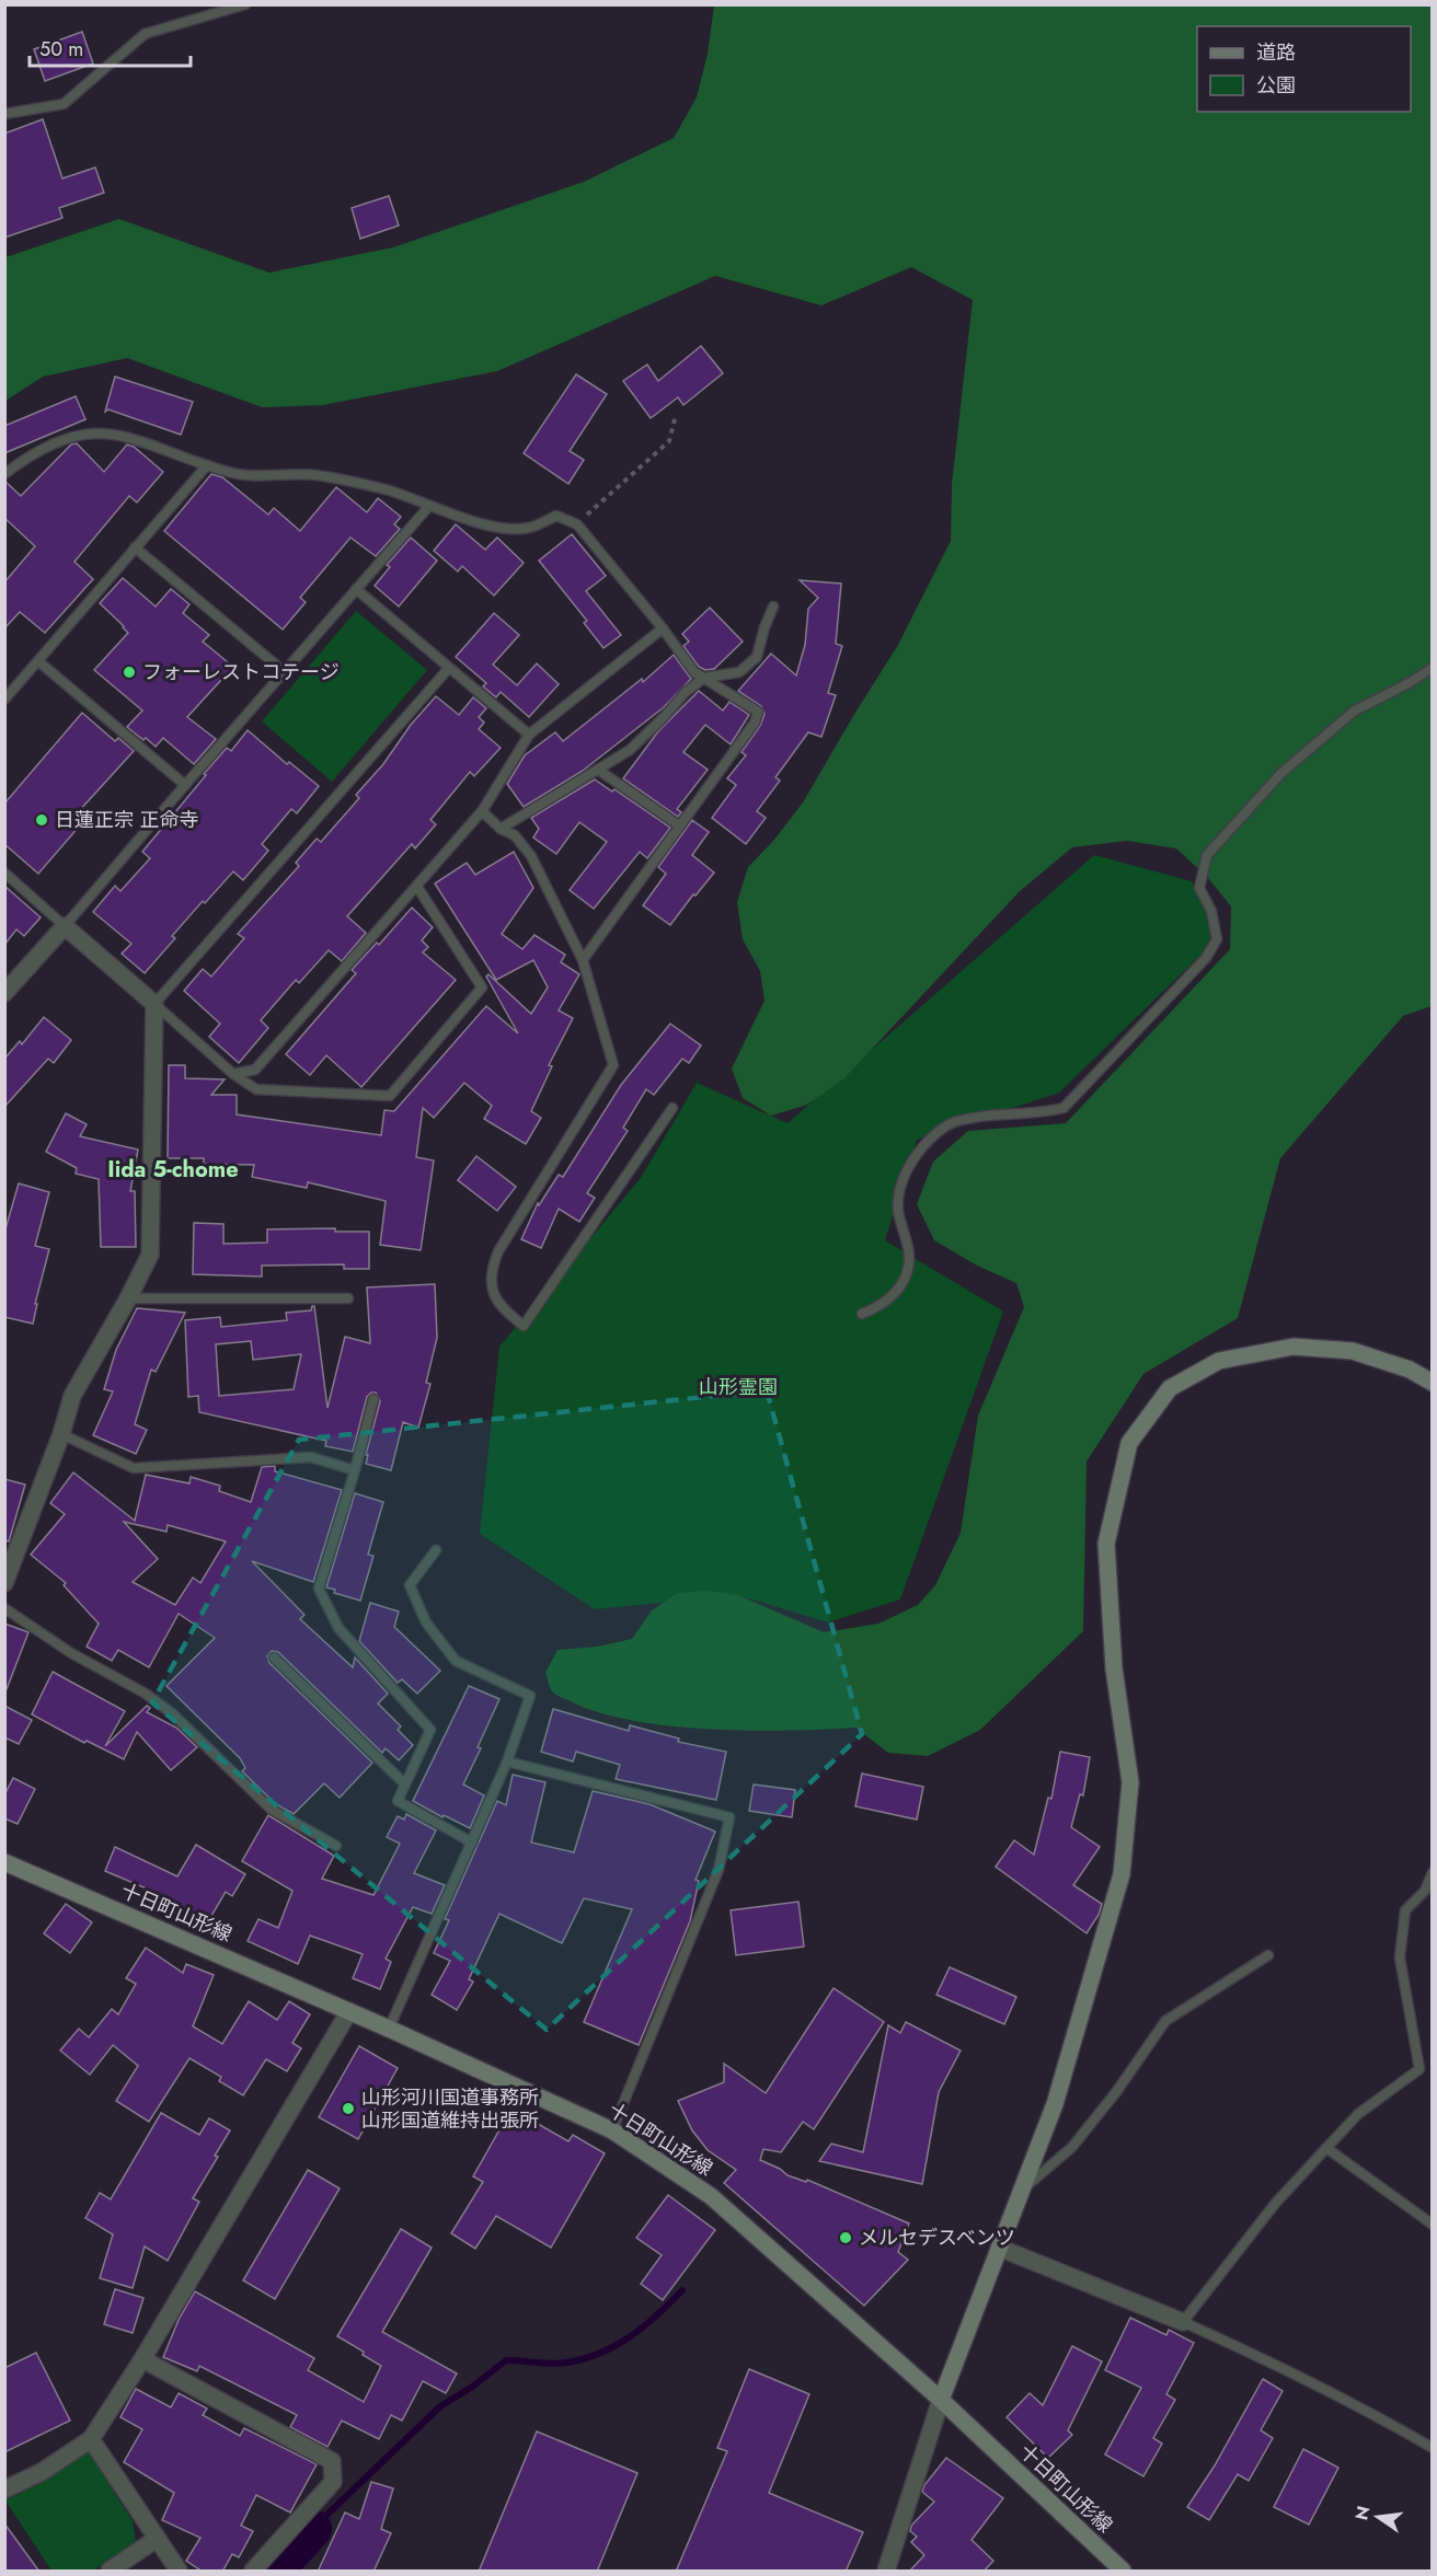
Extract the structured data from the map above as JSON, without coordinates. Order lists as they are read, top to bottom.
{
  "streets": {
    "main road": ["十日町山形線"]
  },
  "districts": ["Iida 5-chome"],
  "parks": ["山形霊園"],
  "places": [
    "フォーレストコテージ",
    "日蓮正宗 正命寺",
    "山形河川国道事務所 山形国道維持出張所",
    "メルセデスベンツ"
  ],
  "legend": ["道路", "公園"],
  "scale_bar": "50 m",
  "north": "left"
}
